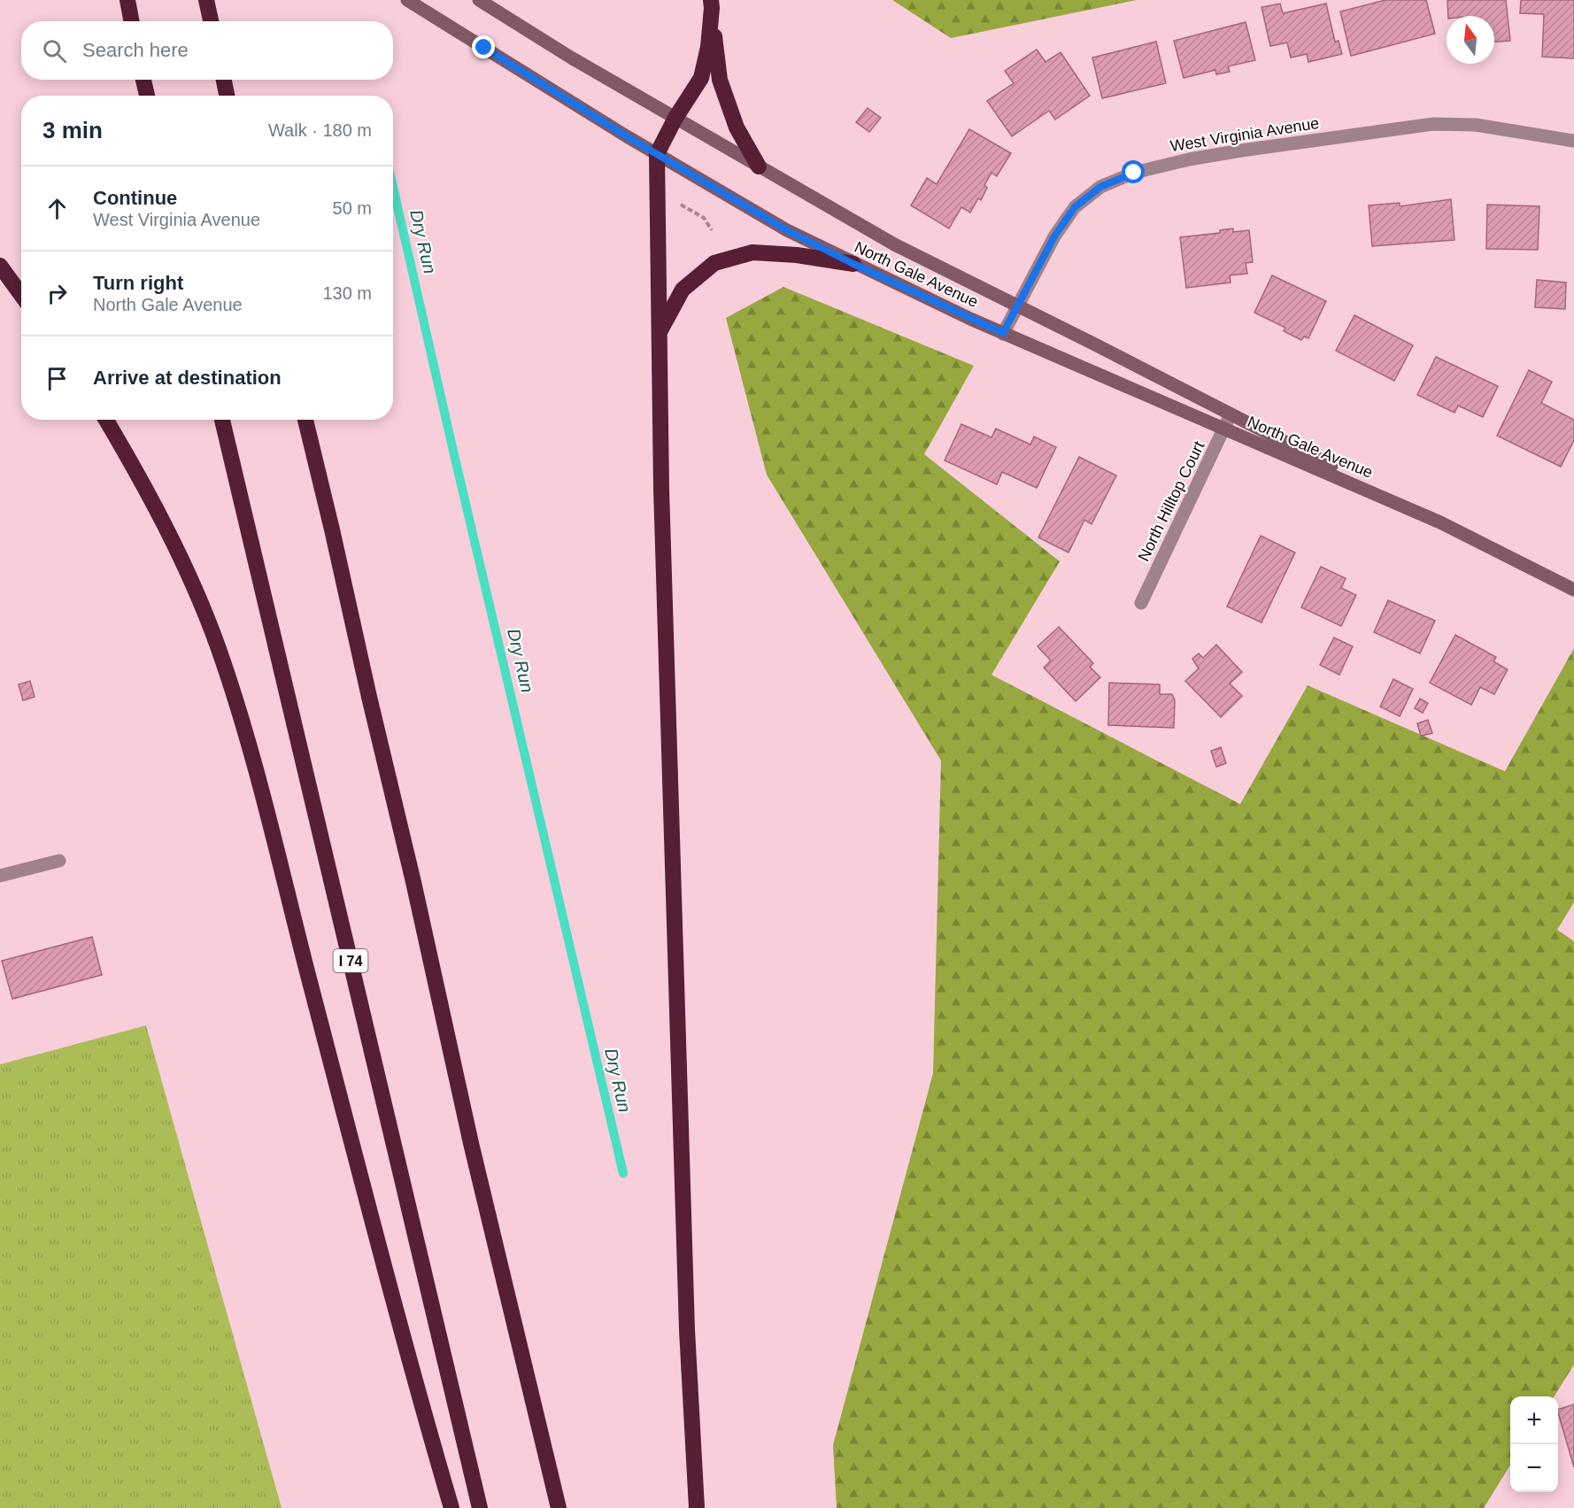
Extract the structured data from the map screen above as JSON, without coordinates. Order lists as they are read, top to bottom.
{
  "streets": {
    "highway": ["I 74"],
    "main road": ["North Gale Avenue"],
    "street": ["West Virginia Avenue", "North Hilltop Court"]
  },
  "crossings": [
    ["West Virginia Avenue", "North Gale Avenue"],
    ["North Gale Avenue", "North Hilltop Court"]
  ],
  "water": ["Dry Run"],
  "north": "top",
  "page": {
    "search": "Search here",
    "heading": ["3 min", "Walk · 180 m"],
    "list": [
      ["Continue", "West Virginia Avenue", "50 m"],
      ["Turn right", "North Gale Avenue", "130 m"],
      "Arrive at destination"
    ],
    "map_buttons": ["+", "−"]
  }
}
